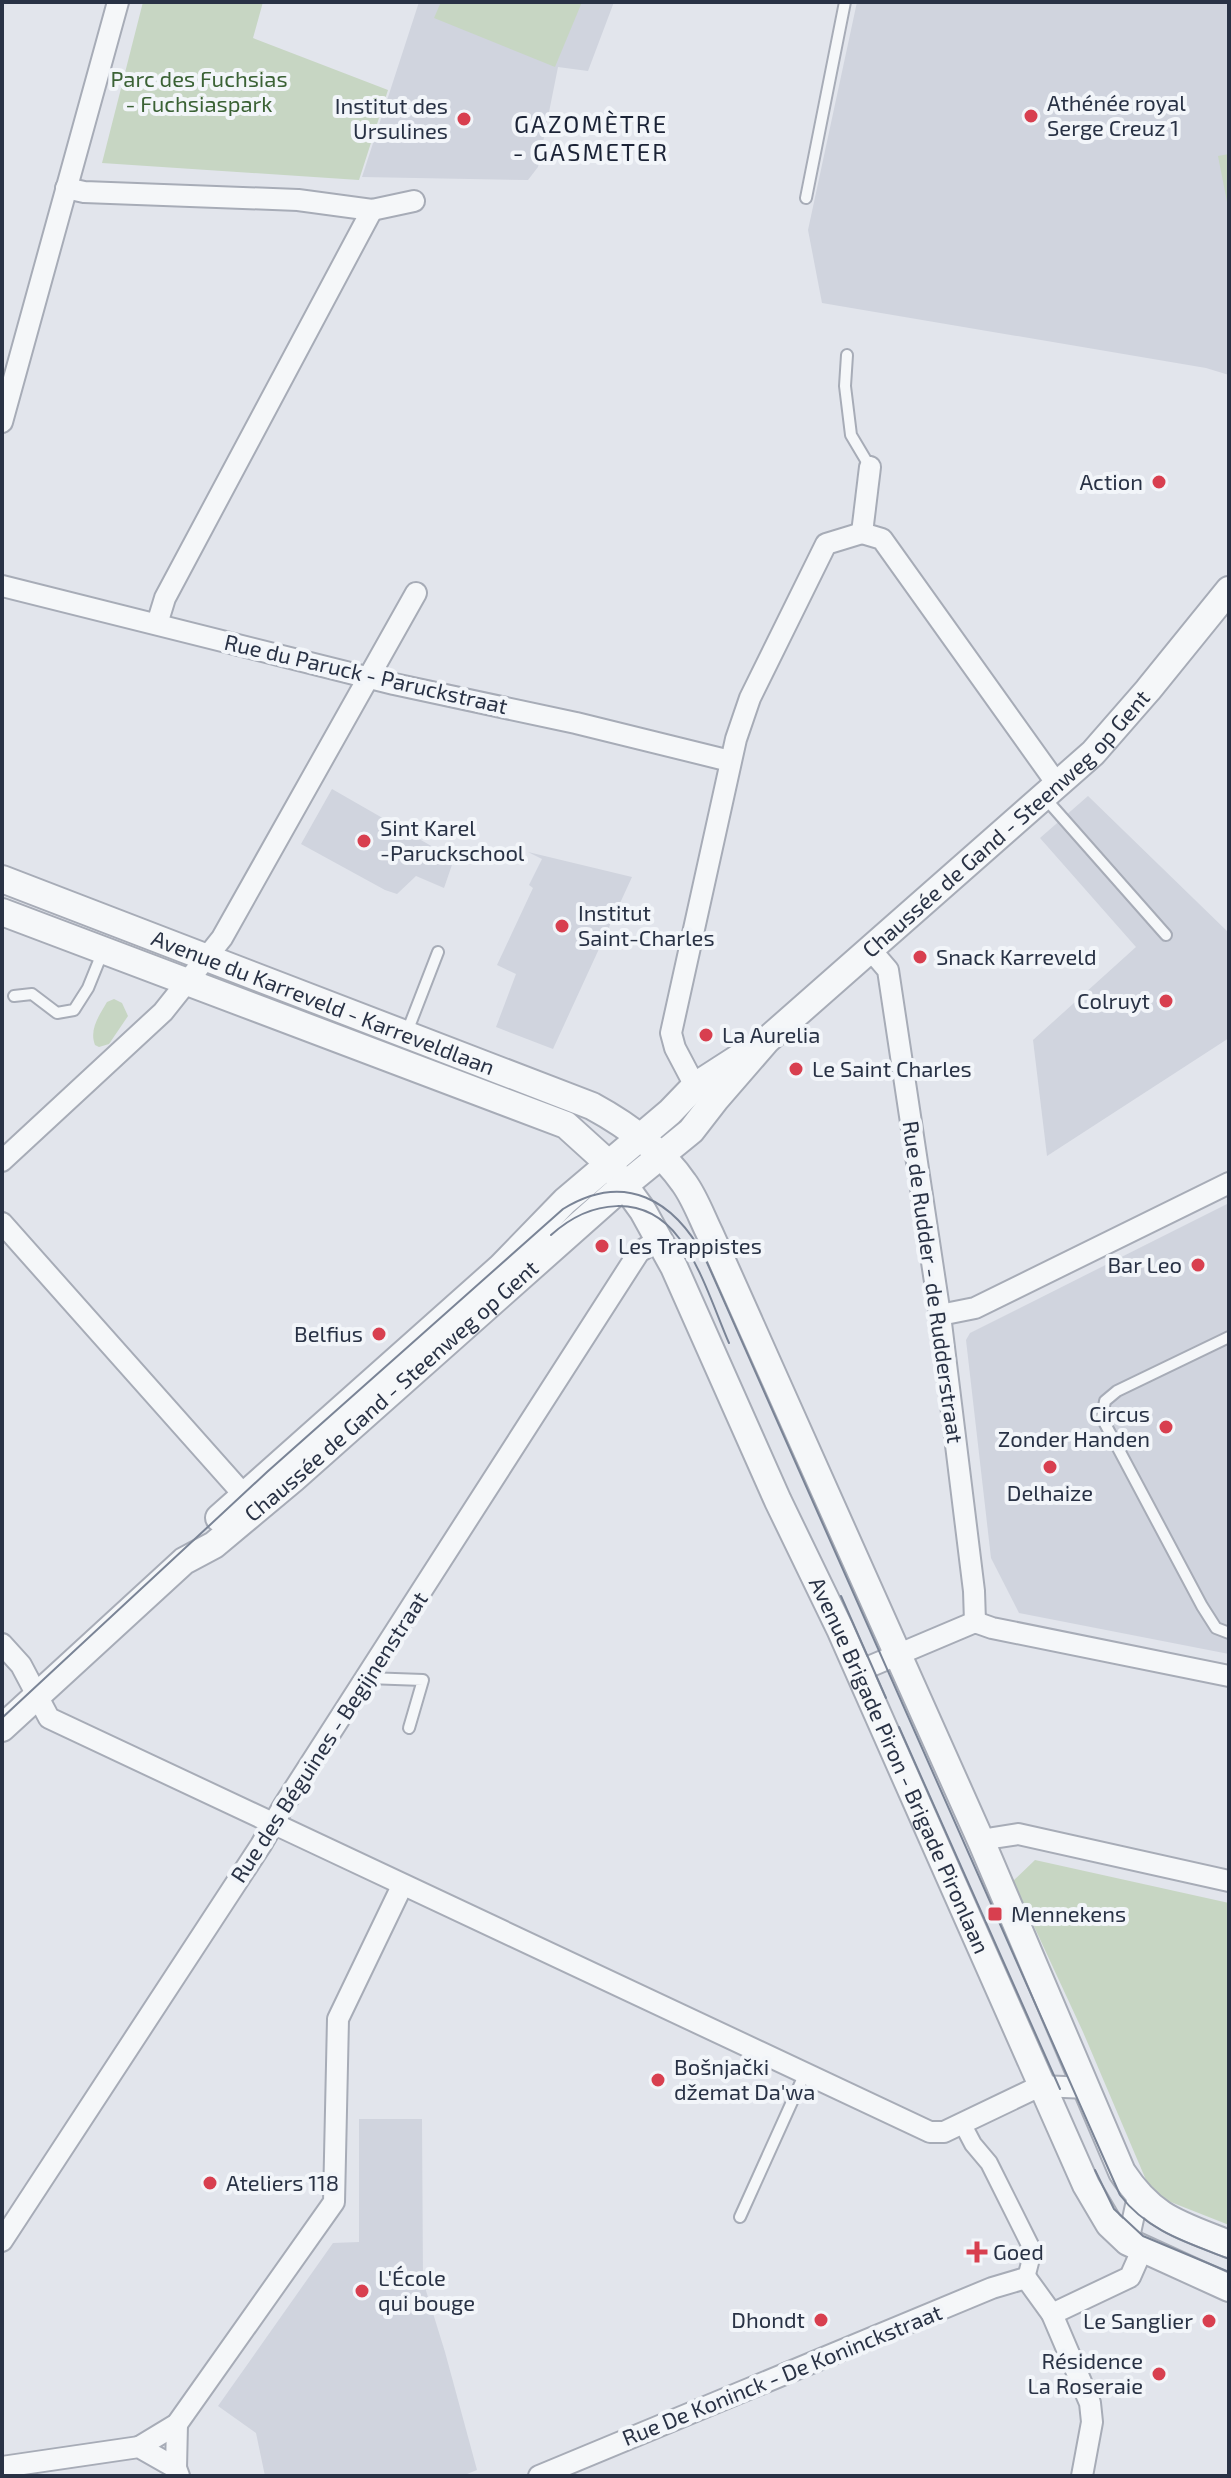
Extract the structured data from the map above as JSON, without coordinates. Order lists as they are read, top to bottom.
{
  "streets": {
    "street": [
      "Rue du Paruck - Paruckstraat",
      "Chaussée de Gand - Steenweg op Gent",
      "Avenue du Karreveld - Karreveldlaan",
      "Rue de Rudder - de Rudderstraat",
      "Rue des Béguines - Begijnenstraat",
      "Avenue Brigade Piron - Brigade Pironlaan",
      "Rue De Koninck - De Koninckstraat"
    ]
  },
  "crossings": [
    ["Chaussée de Gand - Steenweg op Gent", "Avenue du Karreveld - Karreveldlaan"],
    ["Chaussée de Gand - Steenweg op Gent", "Rue de Rudder - de Rudderstraat"],
    ["Chaussée de Gand - Steenweg op Gent", "Avenue Brigade Piron - Brigade Pironlaan"],
    ["Avenue du Karreveld - Karreveldlaan", "Avenue Brigade Piron - Brigade Pironlaan"],
    ["Rue des Béguines - Begijnenstraat", "Avenue Brigade Piron - Brigade Pironlaan"]
  ],
  "districts": ["GAZOMÈTRE - GASMETER"],
  "parks": ["Parc des Fuchsias - Fuchsiaspark"],
  "places": {
    "other": [
      "Athénée royal Serge Creuz 1",
      "Institut des Ursulines",
      "Action",
      "Sint Karel -Paruckschool",
      "Institut Saint-Charles",
      "Snack Karreveld",
      "Colruyt",
      "La Aurelia",
      "Le Saint Charles",
      "Les Trappistes",
      "Bar Leo",
      "Belfius",
      "Circus Zonder Handen",
      "Delhaize",
      "Bošnjački džemat Da'wa",
      "Ateliers 118",
      "L'École qui bouge",
      "Dhondt",
      "Le Sanglier",
      "Résidence La Roseraie"
    ],
    "transit": ["Mennekens"],
    "health": ["Goed"]
  }
}
